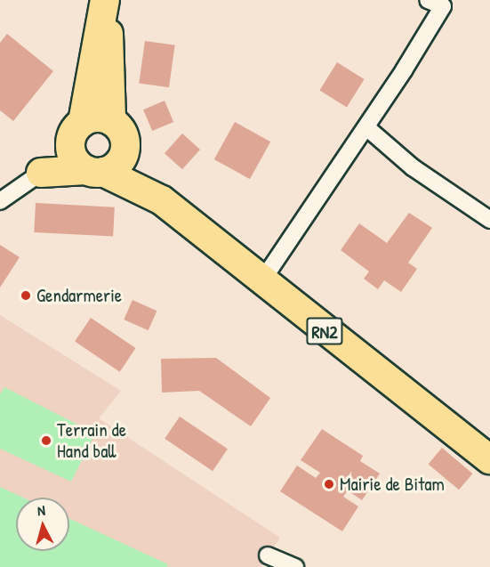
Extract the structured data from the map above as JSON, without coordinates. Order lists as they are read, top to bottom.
{
  "streets": {
    "highway": ["RN2"]
  },
  "places": ["Gendarmerie", "Terrain de Hand ball", "Mairie de Bitam"],
  "north": "top"
}
